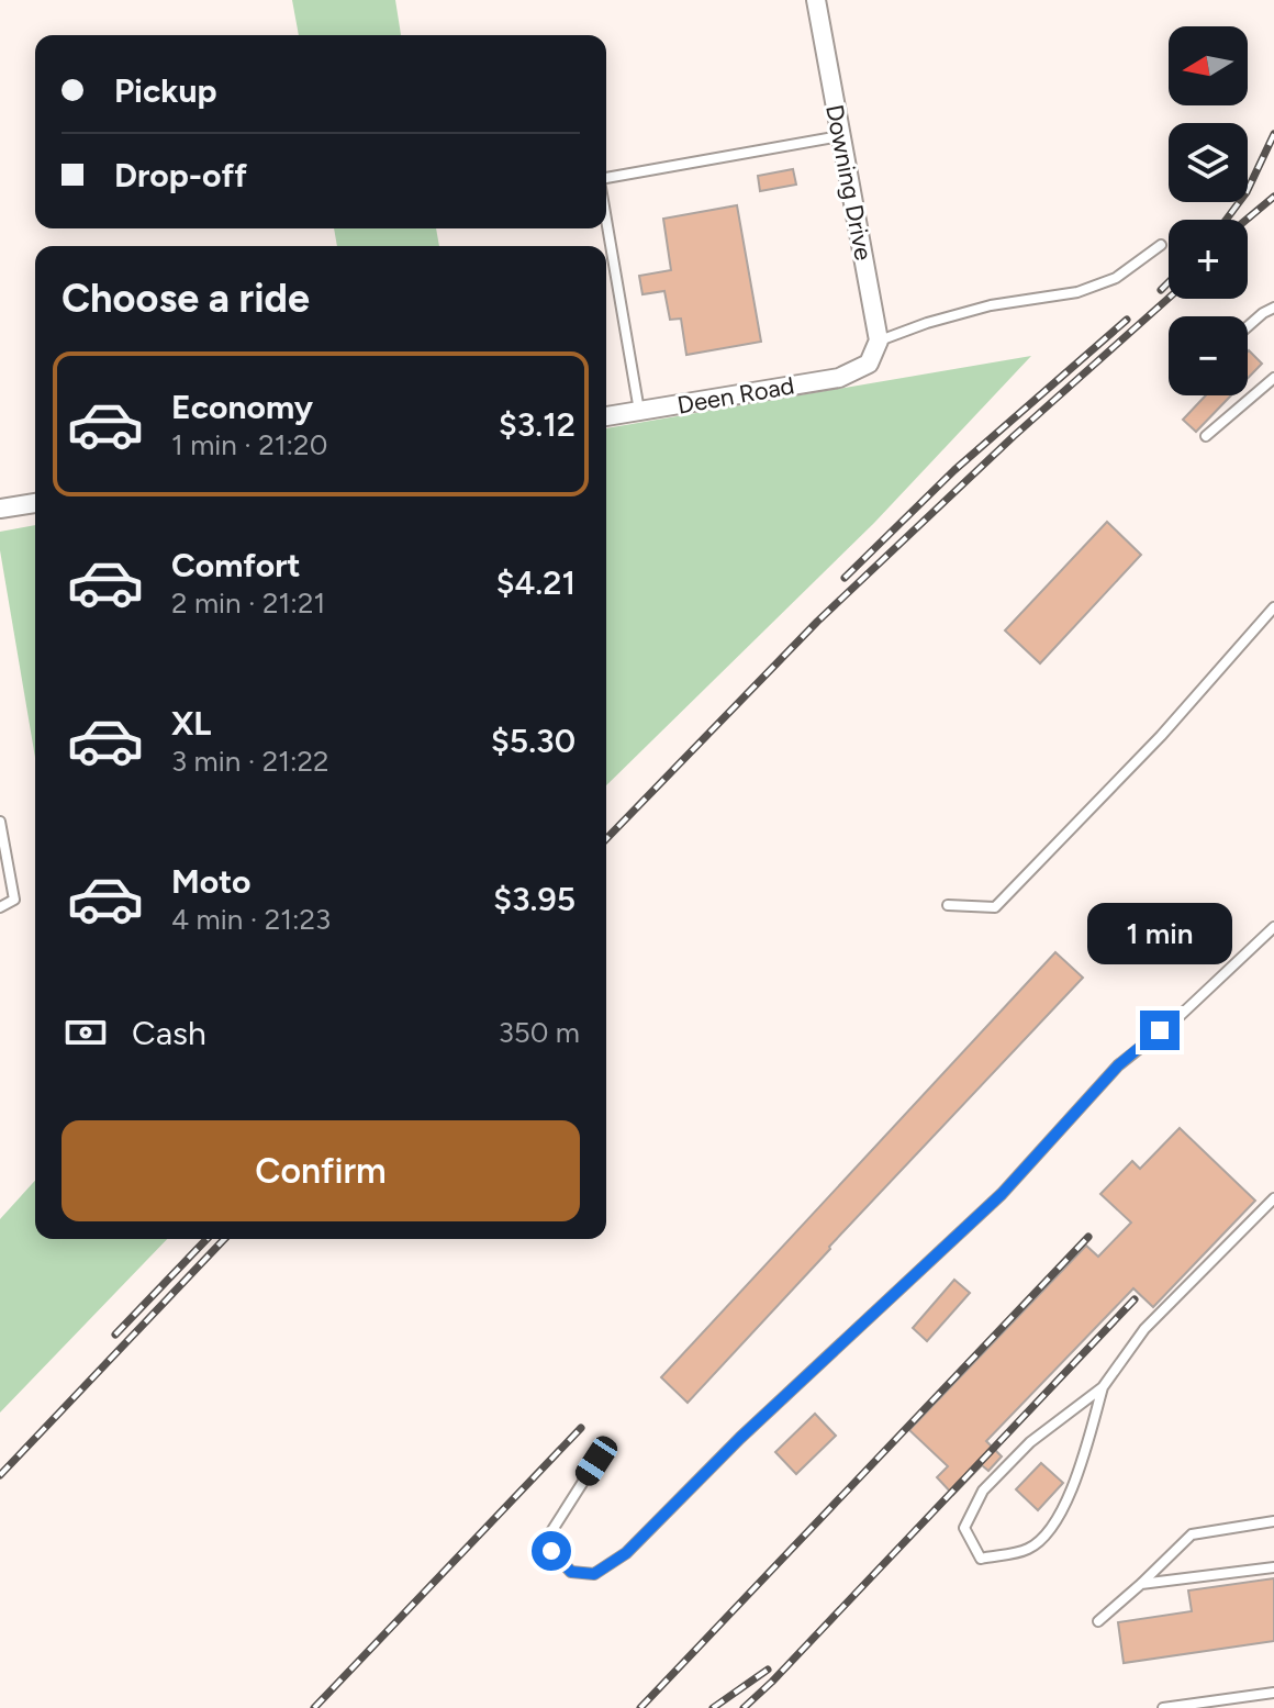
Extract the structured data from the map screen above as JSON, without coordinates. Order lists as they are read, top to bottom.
{
  "streets": {
    "street": ["Downing Drive", "Deen Road"]
  },
  "crossings": [
    ["Downing Drive", "Deen Road"]
  ],
  "north": "left",
  "page": {
    "map_buttons": ["+", "−"],
    "banner": ["Pickup", "Drop-off"],
    "heading": "Choose a ride",
    "list": [
      {
        "name": "Economy",
        "note": "1 min · 21:20",
        "value": "$3.12"
      },
      {
        "name": "Comfort",
        "note": "2 min · 21:21",
        "value": "$4.21"
      },
      {
        "name": "XL",
        "note": "3 min · 21:22",
        "value": "$5.30"
      },
      {
        "name": "Moto",
        "note": "4 min · 21:23",
        "value": "$3.95"
      }
    ],
    "bubble": "1 min",
    "pay": ["Cash", "350 m"],
    "buttons": "Confirm"
  }
}
